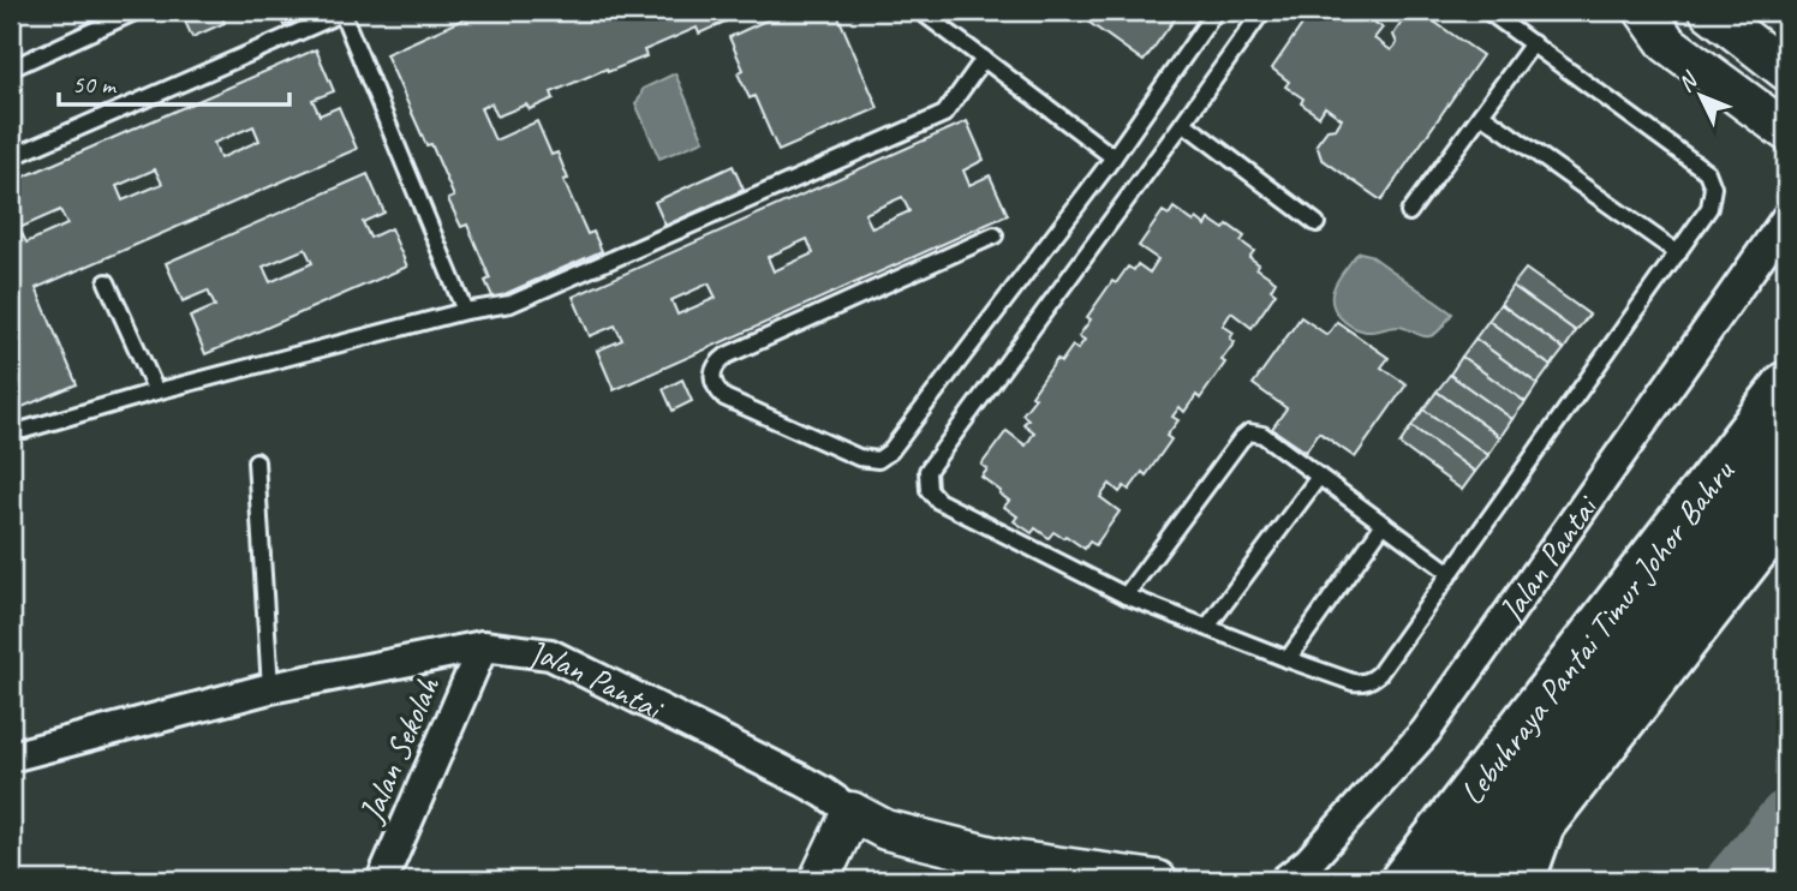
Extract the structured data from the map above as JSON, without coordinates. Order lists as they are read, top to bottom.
{
  "streets": {
    "highway": ["Lebuhraya Pantai Timur Johor Bahru"],
    "street": ["Jalan Pantai", "Jalan Sekolah"]
  },
  "crossings": [
    ["Jalan Pantai", "Jalan Sekolah"]
  ],
  "scale_bar": "50 m",
  "north": "top left"
}
